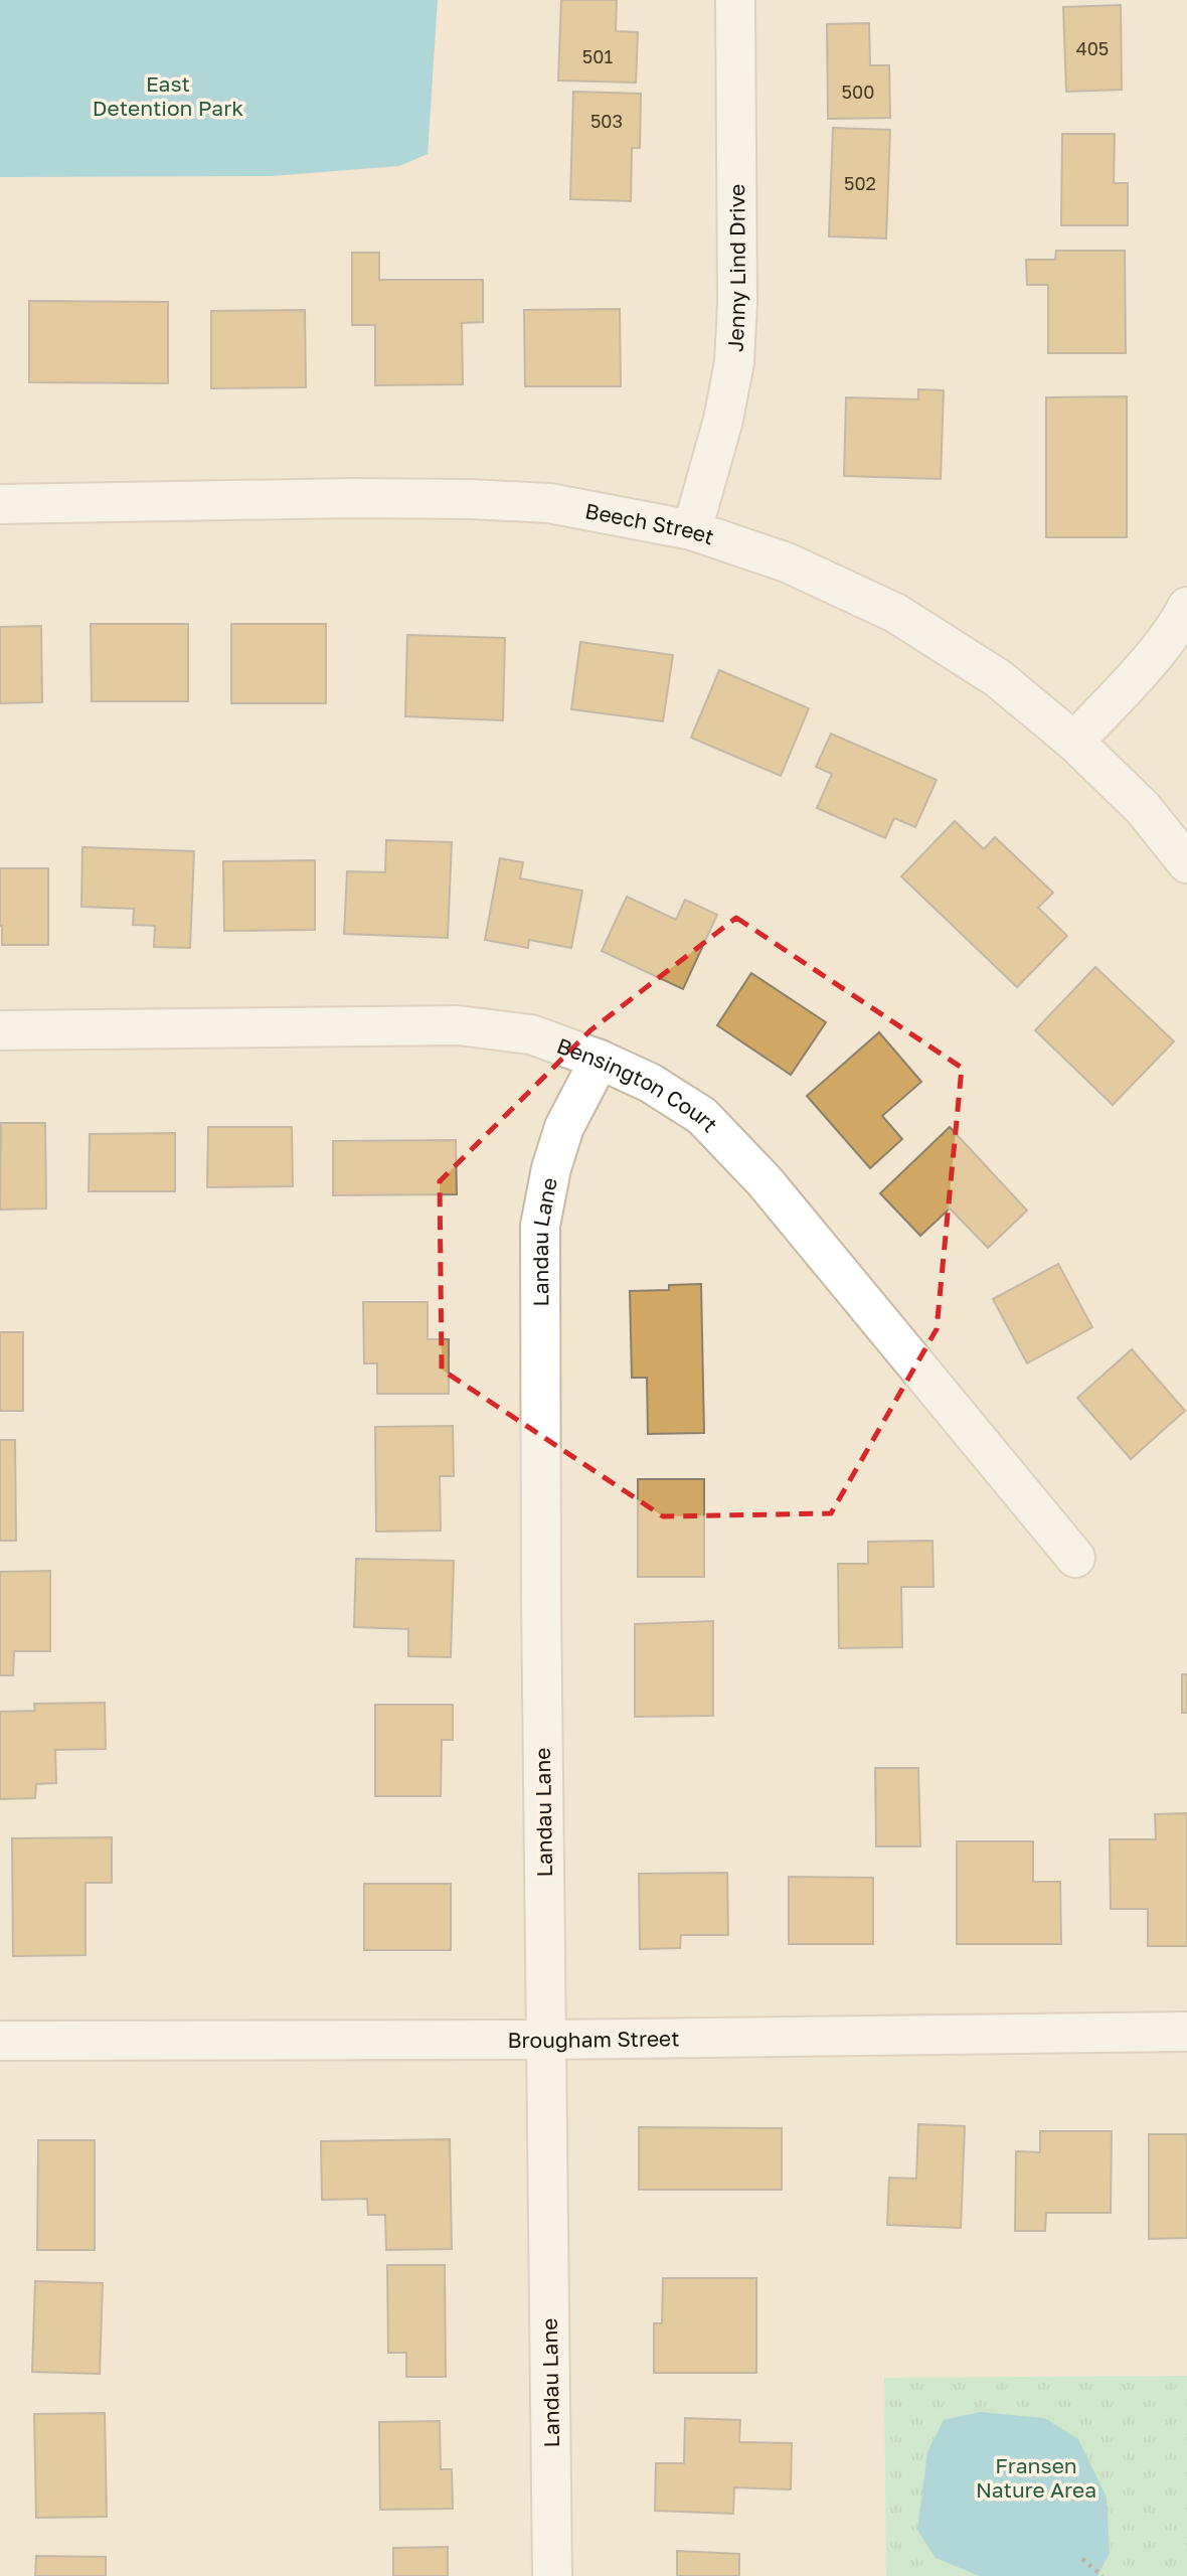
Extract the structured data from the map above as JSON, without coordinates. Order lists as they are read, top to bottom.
{
  "streets": {
    "street": [
      "Jenny Lind Drive",
      "Beech Street",
      "Bensington Court",
      "Landau Lane",
      "Brougham Street"
    ]
  },
  "crossings": [
    ["Jenny Lind Drive", "Beech Street"],
    ["Bensington Court", "Landau Lane"],
    ["Landau Lane", "Brougham Street"]
  ],
  "parks": ["East Detention Park", "Fransen Nature Area"],
  "house_numbers": [
    "405",
    "501",
    "500",
    "503",
    "502"
  ]
}
